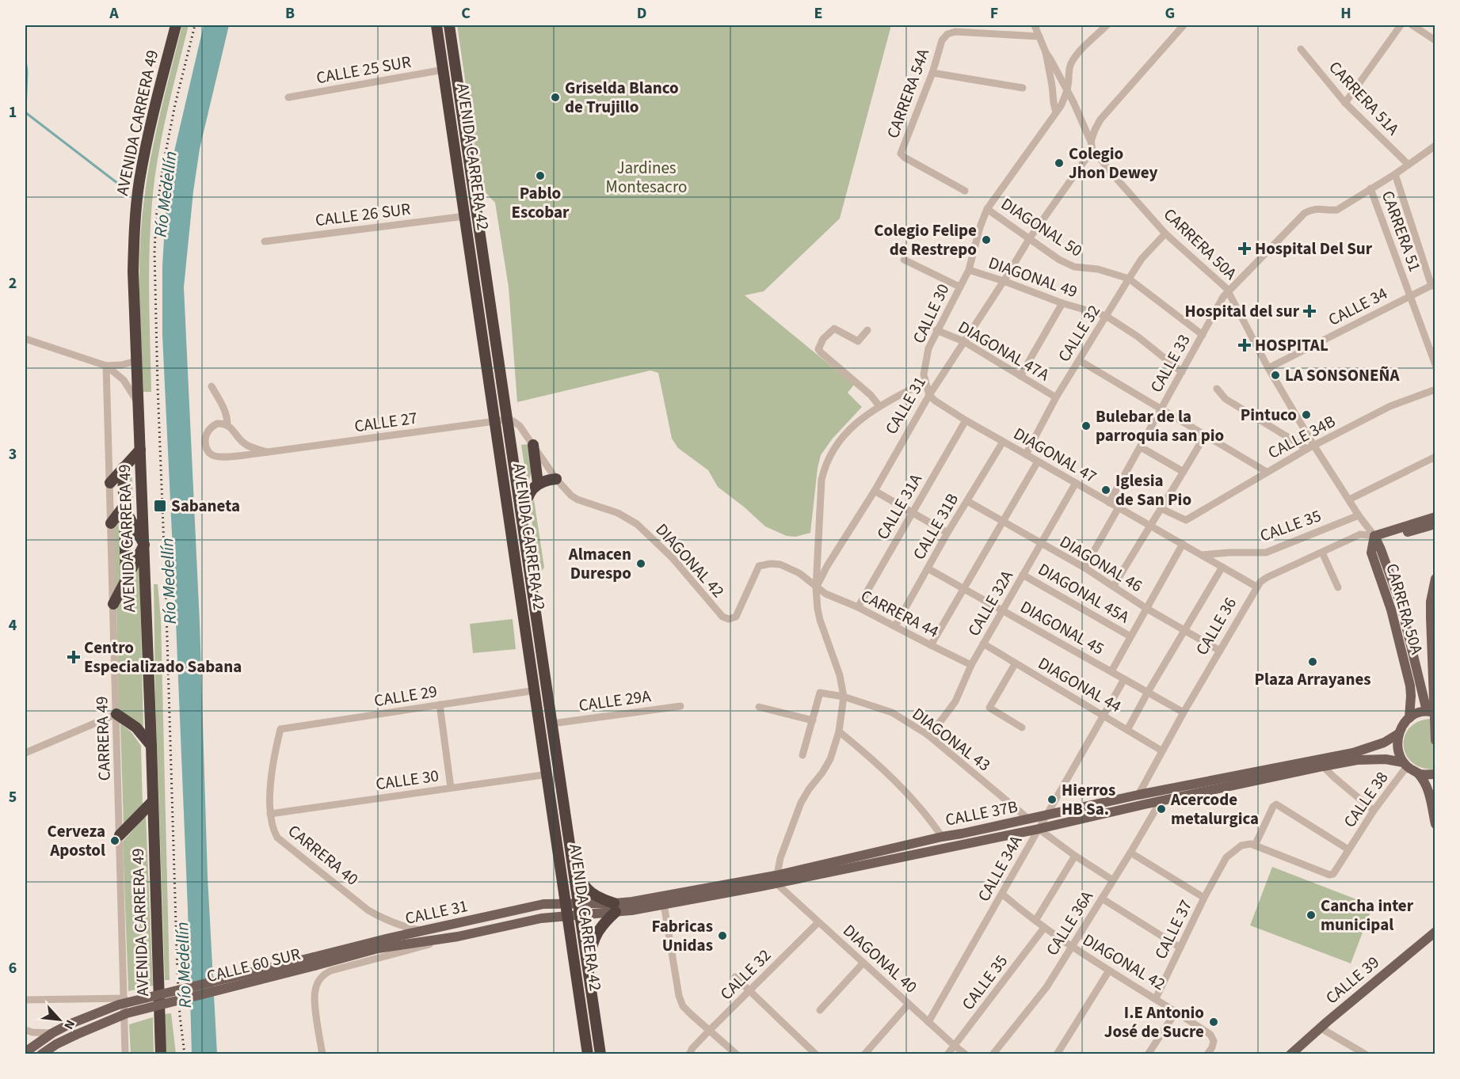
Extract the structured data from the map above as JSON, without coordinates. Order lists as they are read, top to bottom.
{
  "streets": {
    "highway": ["AVENIDA CARRERA 49", "AVENIDA CARRERA 42"],
    "main road": [
      "CARRERA 50A",
      "CALLE 31",
      "CALLE 36",
      "CALLE 37B",
      "CALLE 60 SUR",
      "CALLE 39"
    ],
    "street": [
      "CALLE 25 SUR",
      "CARRERA 54A",
      "CARRERA 51A",
      "CALLE 26 SUR",
      "DIAGONAL 50",
      "CARRERA 51",
      "DIAGONAL 49",
      "CALLE 34",
      "CALLE 30",
      "CALLE 32",
      "DIAGONAL 47A",
      "CALLE 33",
      "CALLE 27",
      "CALLE 34B",
      "DIAGONAL 47",
      "CALLE 31A",
      "CALLE 35",
      "CALLE 31B",
      "DIAGONAL 42",
      "DIAGONAL 46",
      "DIAGONAL 45A",
      "CALLE 32A",
      "CARRERA 44",
      "DIAGONAL 45",
      "DIAGONAL 44",
      "CALLE 29",
      "CALLE 29A",
      "CARRERA 49",
      "DIAGONAL 43",
      "CALLE 38",
      "CARRERA 40",
      "CALLE 34A",
      "CALLE 36A",
      "CALLE 37",
      "DIAGONAL 40"
    ]
  },
  "crossings": [
    ["CALLE 25 SUR", "AVENIDA CARRERA 42"],
    ["CARRERA 54A", "CARRERA 50A"],
    ["CARRERA 51A", "CALLE 33"],
    ["AVENIDA CARRERA 42", "CALLE 26 SUR"],
    ["AVENIDA CARRERA 42", "CALLE 30"],
    ["AVENIDA CARRERA 42", "CALLE 31"],
    ["AVENIDA CARRERA 42", "CALLE 27"],
    ["AVENIDA CARRERA 42", "DIAGONAL 42"],
    ["AVENIDA CARRERA 42", "CALLE 29"],
    ["AVENIDA CARRERA 42", "CALLE 29A"],
    ["AVENIDA CARRERA 42", "CALLE 37B"],
    ["DIAGONAL 50", "CALLE 30"],
    ["DIAGONAL 50", "CALLE 32"],
    ["DIAGONAL 50", "CALLE 33"],
    ["DIAGONAL 50", "CALLE 31"],
    ["CARRERA 51", "CALLE 34"],
    ["CARRERA 51", "CALLE 33"],
    ["CARRERA 50A", "CALLE 34"],
    ["CARRERA 50A", "CALLE 32"],
    ["CARRERA 50A", "CALLE 33"],
    ["CARRERA 50A", "CALLE 31"],
    ["CARRERA 50A", "CALLE 34B"],
    ["CARRERA 50A", "CALLE 35"],
    ["CARRERA 50A", "CALLE 36"],
    ["DIAGONAL 49", "CALLE 30"],
    ["DIAGONAL 49", "CALLE 32"],
    ["DIAGONAL 49", "CALLE 33"],
    ["DIAGONAL 49", "CALLE 31"],
    ["CALLE 30", "DIAGONAL 47A"],
    ["CALLE 30", "CARRERA 40"],
    ["CALLE 32", "DIAGONAL 47A"],
    ["CALLE 32", "DIAGONAL 47"],
    ["CALLE 32", "DIAGONAL 40"],
    ["DIAGONAL 47A", "CALLE 31"],
    ["CALLE 33", "DIAGONAL 47"],
    ["CALLE 31", "DIAGONAL 47"],
    ["CALLE 31", "DIAGONAL 42"],
    ["CALLE 31", "CARRERA 44"],
    ["CALLE 31", "CALLE 37B"],
    ["CALLE 31", "CARRERA 40"],
    ["CALLE 31", "CALLE 60 SUR"],
    ["CALLE 27", "DIAGONAL 42"],
    ["DIAGONAL 47", "CALLE 31A"],
    ["DIAGONAL 47", "CALLE 35"],
    ["DIAGONAL 47", "CALLE 31B"],
    ["DIAGONAL 47", "CALLE 32A"],
    ["DIAGONAL 47", "CALLE 36"],
    ["CALLE 31A", "CARRERA 44"],
    ["CALLE 35", "DIAGONAL 42"],
    ["CALLE 35", "DIAGONAL 40"],
    ["CALLE 31B", "DIAGONAL 46"],
    ["CALLE 31B", "CARRERA 44"],
    ["CALLE 31B", "DIAGONAL 45"],
    ["DIAGONAL 42", "CARRERA 44"],
    ["DIAGONAL 42", "CALLE 34A"],
    ["DIAGONAL 42", "CALLE 36A"],
    ["DIAGONAL 42", "CALLE 37"],
    ["DIAGONAL 46", "CALLE 32A"],
    ["DIAGONAL 46", "CALLE 36"],
    ["DIAGONAL 45A", "CALLE 32A"],
    ["CALLE 32A", "CARRERA 44"],
    ["CALLE 32A", "DIAGONAL 45"],
    ["CALLE 32A", "DIAGONAL 44"],
    ["CALLE 32A", "DIAGONAL 43"],
    ["CALLE 36", "DIAGONAL 45"],
    ["CALLE 36", "DIAGONAL 44"],
    ["CALLE 36", "CALLE 37B"],
    ["DIAGONAL 45", "CALLE 34A"],
    ["DIAGONAL 44", "CALLE 34A"],
    ["CALLE 29", "CARRERA 40"],
    ["DIAGONAL 43", "CALLE 37B"],
    ["CALLE 38", "CALLE 37B"],
    ["CALLE 37B", "CALLE 34A"],
    ["CALLE 37B", "CALLE 36A"],
    ["CALLE 37B", "DIAGONAL 40"],
    ["CALLE 34A", "DIAGONAL 40"]
  ],
  "water": ["Río Medellín"],
  "parks": ["Jardines Montesacro"],
  "places": {
    "other": [
      "Griselda Blanco de Trujillo",
      "Colegio Jhon Dewey",
      "Pablo Escobar",
      "Colegio Felipe de Restrepo",
      "LA SONSONEÑA",
      "Pintuco",
      "Bulebar de la parroquia san pio",
      "Iglesia de San Pio",
      "Almacen Durespo",
      "Plaza Arrayanes",
      "Hierros HB Sa.",
      "Acercode metalurgica",
      "Cerveza Apostol",
      "Cancha inter municipal",
      "Fabricas Unidas",
      "I.E Antonio José de Sucre"
    ],
    "health": [
      "Hospital Del Sur",
      "Hospital del sur",
      "HOSPITAL",
      "Centro Especializado Sabana"
    ],
    "transit": ["Sabaneta"]
  },
  "north": "bottom right",
  "grid": {
    "columns": [
      "A",
      "B",
      "C",
      "D",
      "E",
      "F",
      "G",
      "H"
    ],
    "rows": [
      "1",
      "2",
      "3",
      "4",
      "5",
      "6"
    ]
  }
}
